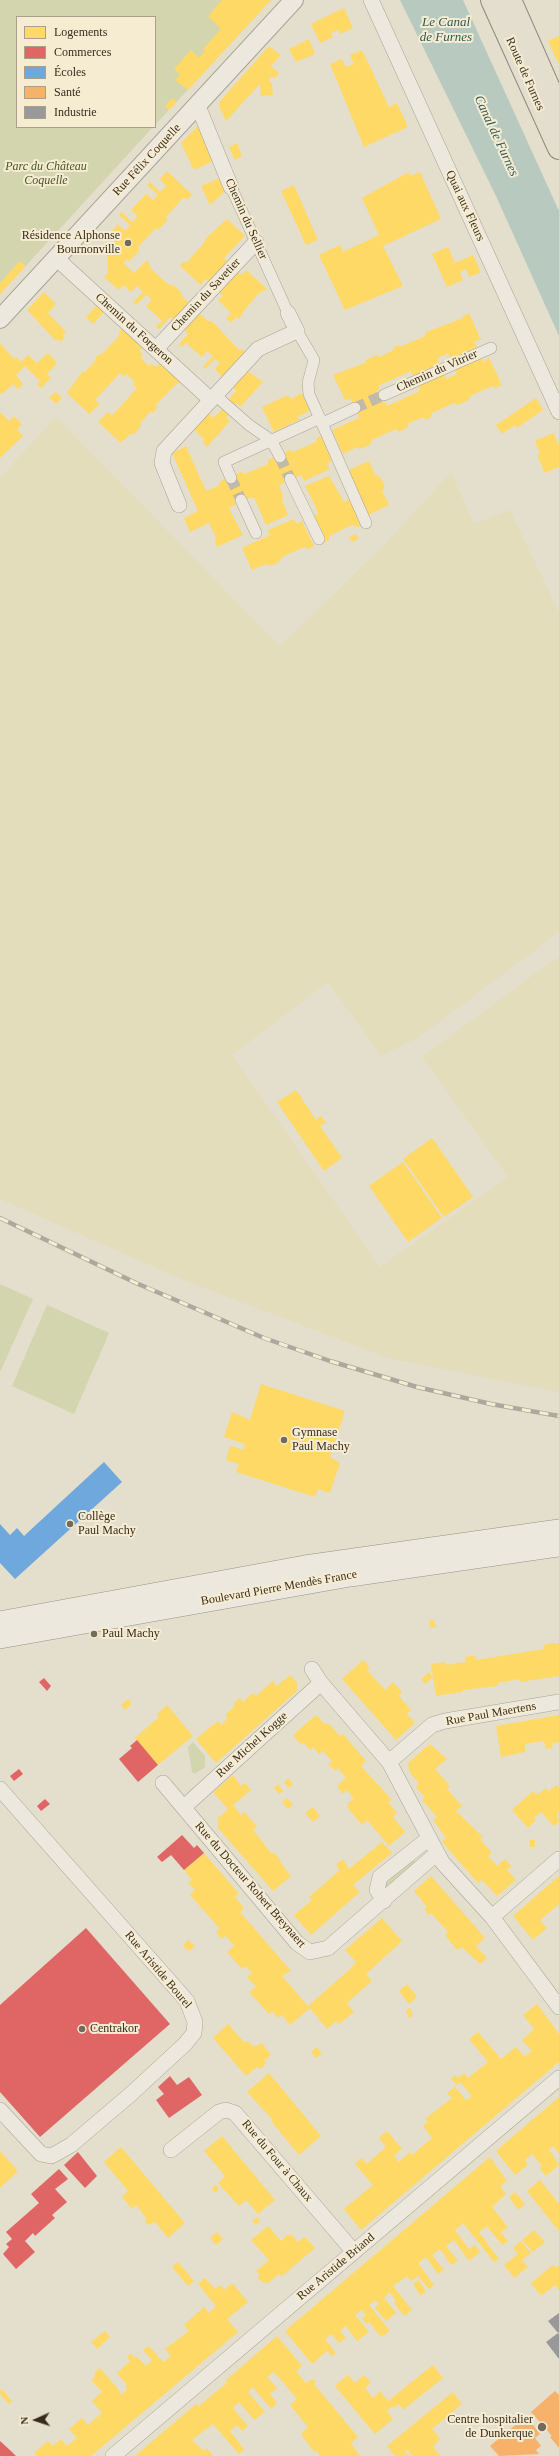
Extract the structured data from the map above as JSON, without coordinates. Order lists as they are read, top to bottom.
{
  "streets": {
    "main road": ["Route de Furnes", "Boulevard Pierre Mendès France"],
    "street": [
      "Rue Félix Coquelle",
      "Quai aux Fleurs",
      "Chemin du Sellier",
      "Chemin du Savetier",
      "Chemin du Forgeron",
      "Chemin du Vitrier",
      "Rue Paul Maertens",
      "Rue Michel Kogge",
      "Rue du Docteur Robert Breynaert",
      "Rue Aristide Bourel",
      "Rue du Four à Chaux",
      "Rue Aristide Briand"
    ]
  },
  "crossings": [
    ["Rue Félix Coquelle", "Chemin du Sellier"],
    ["Rue Félix Coquelle", "Chemin du Forgeron"],
    ["Chemin du Sellier", "Chemin du Savetier"],
    ["Chemin du Savetier", "Chemin du Forgeron"],
    ["Rue Michel Kogge", "Rue du Docteur Robert Breynaert"],
    ["Rue du Four à Chaux", "Rue Aristide Briand"]
  ],
  "water": ["Le Canal de Furnes", "Canal de Furnes"],
  "parks": ["Parc du Château Coquelle"],
  "places": [
    "Résidence Alphonse Bournonville",
    "Gymnase Paul Machy",
    "Collège Paul Machy",
    "Paul Machy",
    "Centrakor",
    "Centre hospitalier de Dunkerque"
  ],
  "legend": [
    "Logements",
    "Commerces",
    "Écoles",
    "Santé",
    "Industrie"
  ],
  "north": "left"
}
